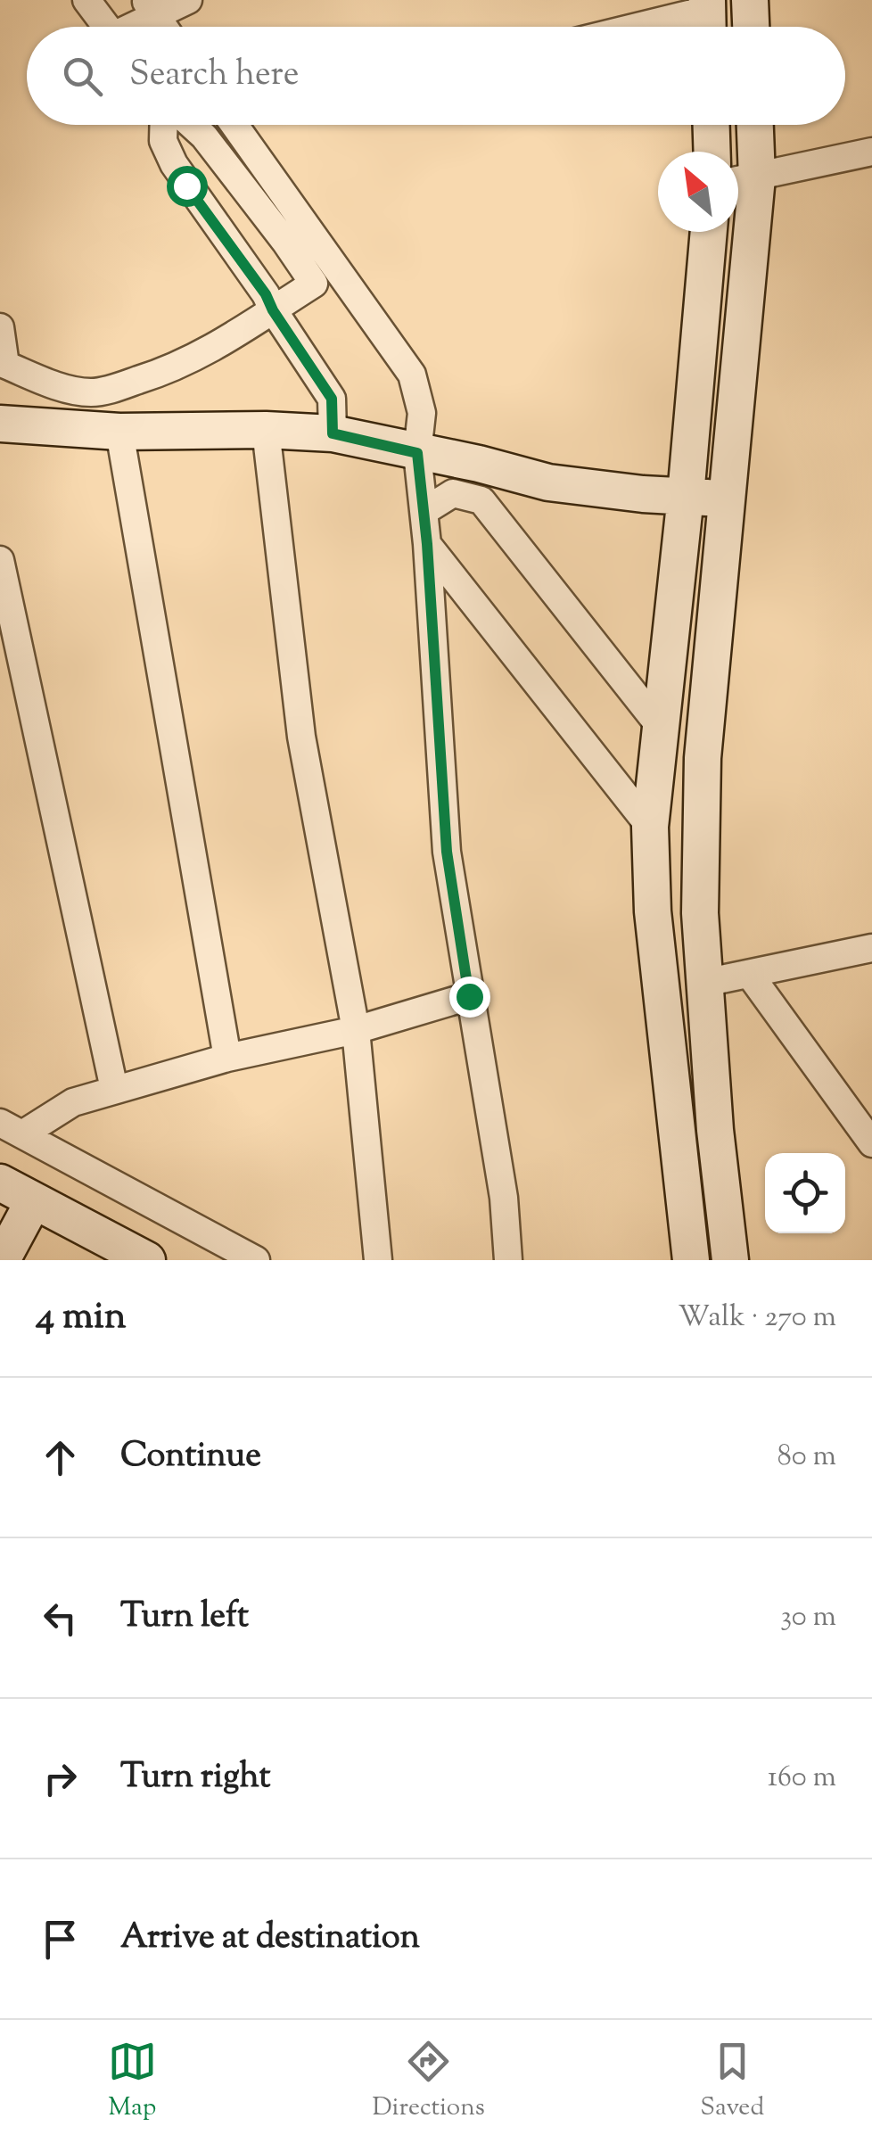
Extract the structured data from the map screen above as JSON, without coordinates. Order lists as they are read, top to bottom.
{
  "north": "top left",
  "page": {
    "search": "Search here",
    "heading": ["4 min", "Walk · 270 m"],
    "list": [
      ["Continue", "80 m"],
      ["Turn left", "30 m"],
      ["Turn right", "160 m"],
      "Arrive at destination"
    ],
    "nav": ["Map", "Directions", "Saved"]
  }
}
